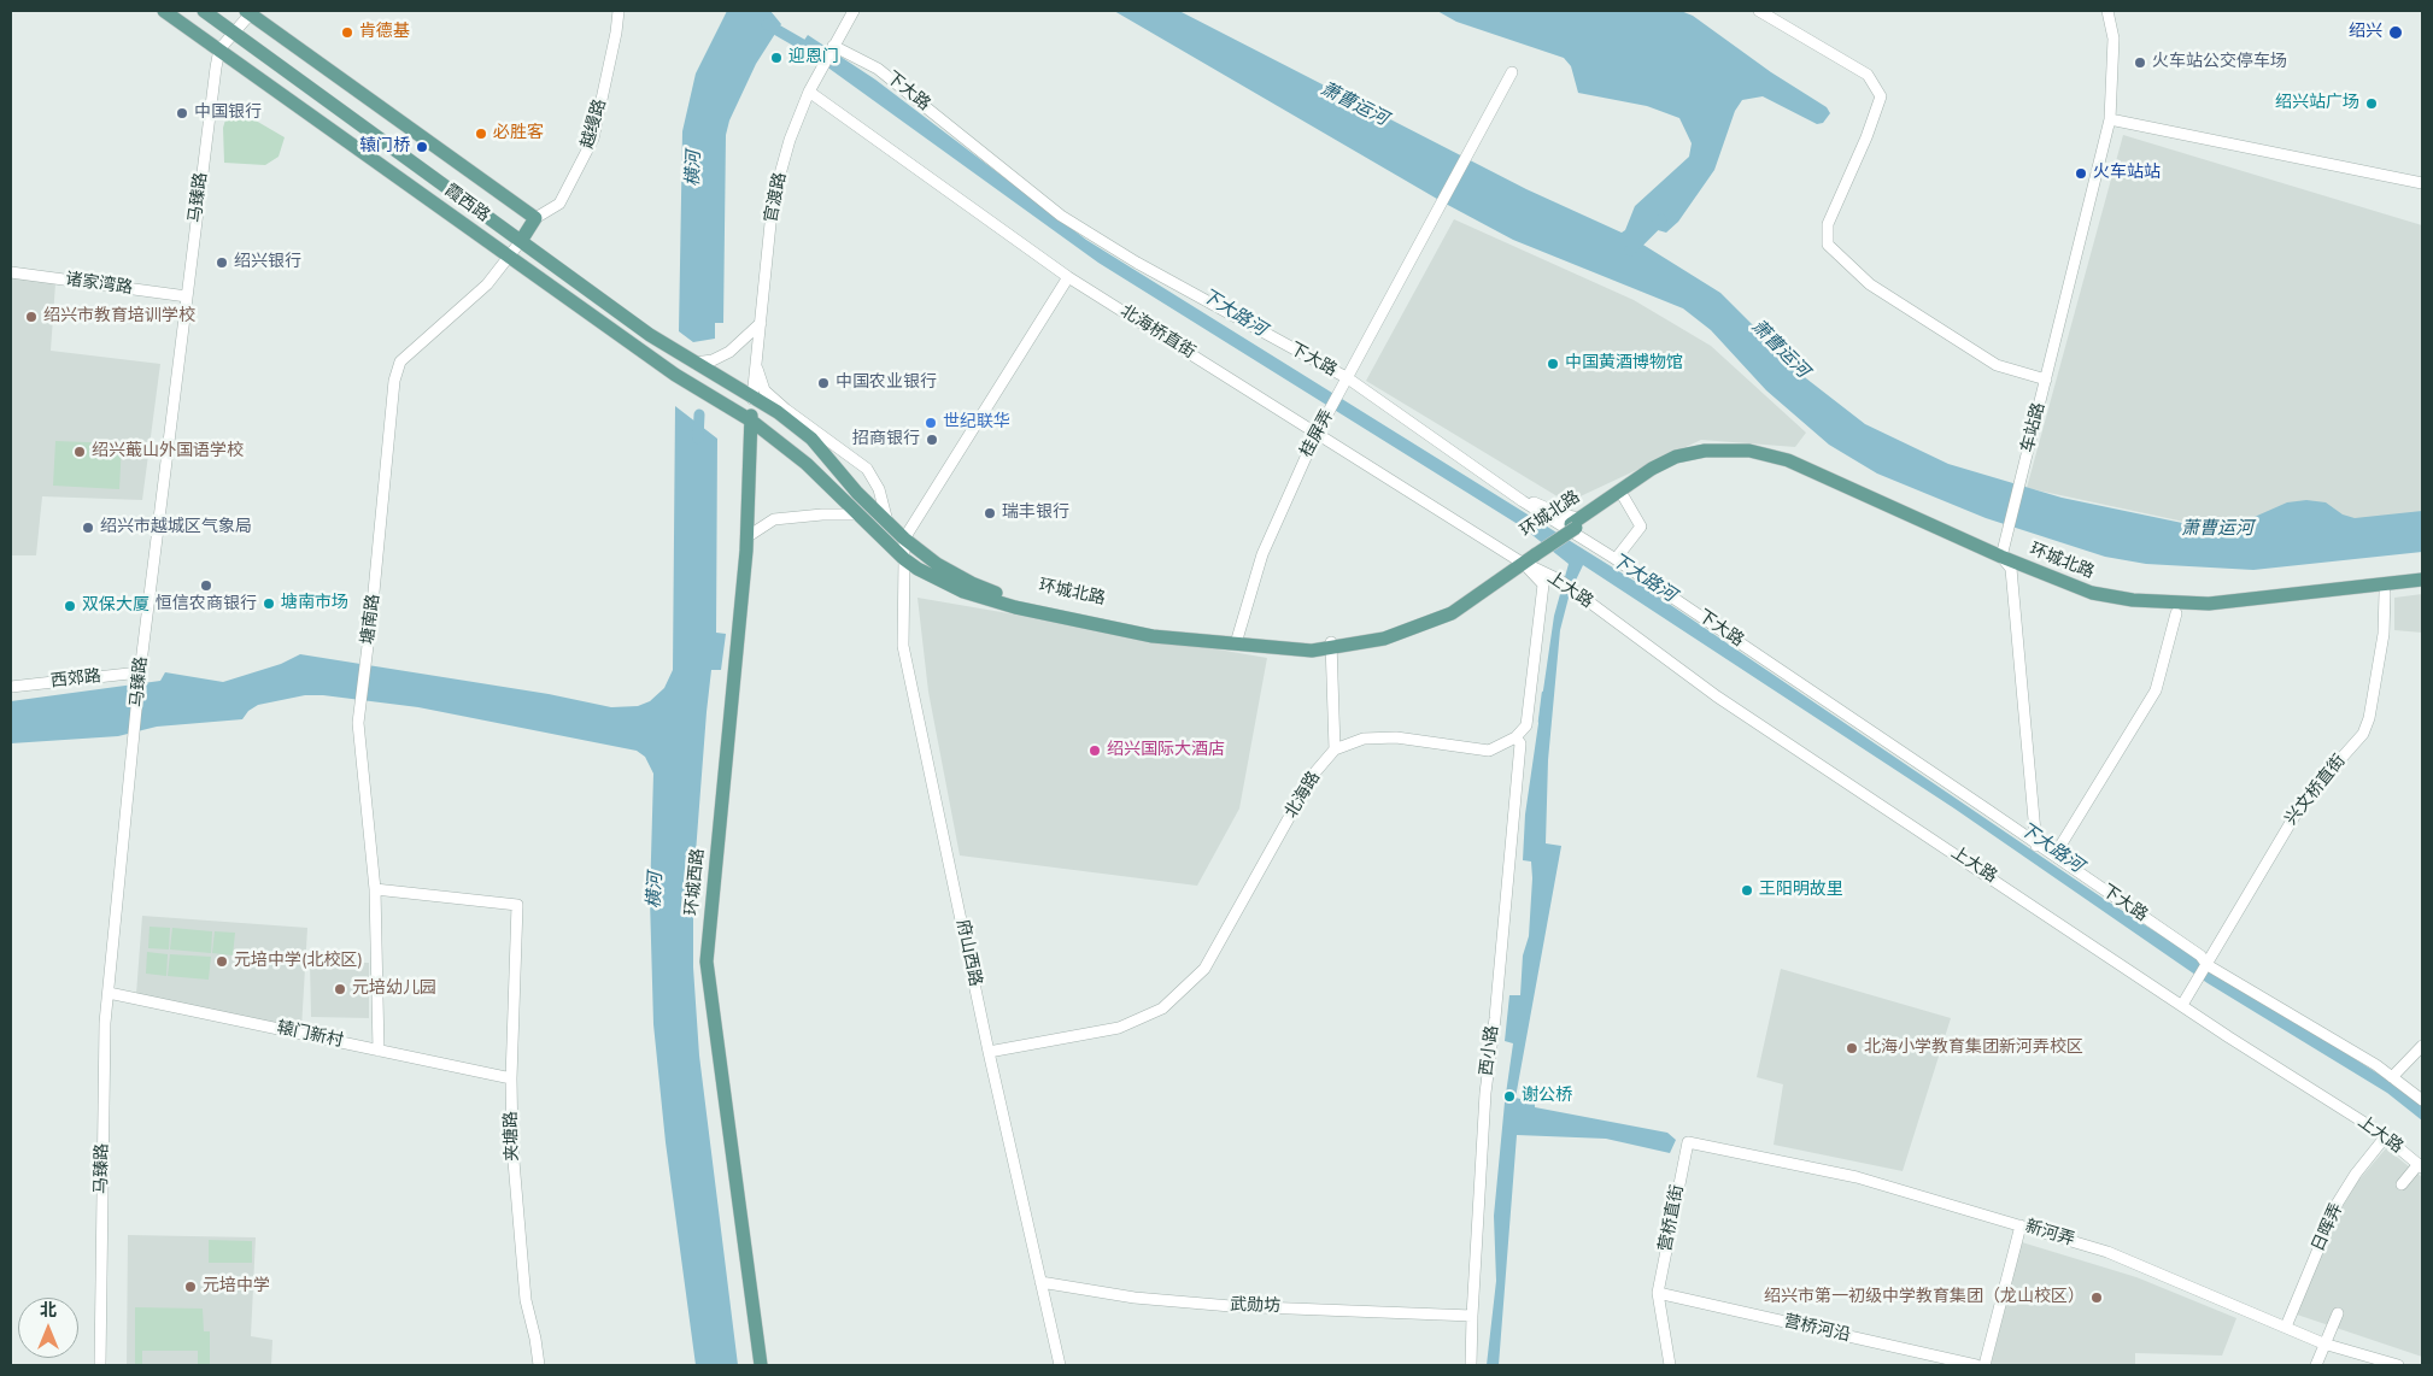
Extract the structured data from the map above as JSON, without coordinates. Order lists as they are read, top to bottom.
{
  "streets": {
    "main road": ["霞西路", "环城北路", "环城西路"],
    "street": [
      "下大路",
      "越缦路",
      "马臻路",
      "官渡路",
      "诸家湾路",
      "北海桥直街",
      "车站路",
      "桂屏弄",
      "上大路",
      "塘南路",
      "西郊路",
      "兴文桥直街",
      "北海路",
      "府山西路",
      "辕门新村",
      "西小路",
      "夹塘路",
      "营桥直街",
      "日晖弄",
      "新河弄",
      "武勋坊",
      "营桥河沿"
    ]
  },
  "crossings": [
    ["下大路", "官渡路"],
    ["下大路", "桂屏弄"],
    ["下大路", "兴文桥直街"],
    ["马臻路", "霞西路"],
    ["马臻路", "诸家湾路"],
    ["马臻路", "西郊路"],
    ["马臻路", "辕门新村"],
    ["官渡路", "霞西路"],
    ["官渡路", "北海桥直街"],
    ["官渡路", "环城北路"],
    ["官渡路", "环城西路"],
    ["霞西路", "环城北路"],
    ["霞西路", "塘南路"],
    ["霞西路", "环城西路"],
    ["北海桥直街", "桂屏弄"],
    ["北海桥直街", "环城北路"],
    ["北海桥直街", "上大路"],
    ["车站路", "环城北路"],
    ["桂屏弄", "环城北路"],
    ["环城北路", "上大路"],
    ["环城北路", "兴文桥直街"],
    ["环城北路", "环城西路"],
    ["环城北路", "府山西路"],
    ["上大路", "兴文桥直街"],
    ["上大路", "日晖弄"],
    ["塘南路", "辕门新村"],
    ["塘南路", "夹塘路"],
    ["北海路", "府山西路"],
    ["北海路", "西小路"],
    ["府山西路", "武勋坊"],
    ["辕门新村", "夹塘路"],
    ["西小路", "武勋坊"],
    ["营桥直街", "新河弄"],
    ["营桥直街", "营桥河沿"],
    ["日晖弄", "新河弄"]
  ],
  "water": ["萧曹运河", "横河", "下大路河"],
  "places": [
    "肯德基",
    "绍兴",
    "迎恩门",
    "火车站公交停车场",
    "绍兴站广场",
    "中国银行",
    "必胜客",
    "辕门桥",
    "火车站站",
    "绍兴银行",
    "绍兴市教育培训学校",
    "中国黄酒博物馆",
    "中国农业银行",
    "世纪联华",
    "招商银行",
    "绍兴蕺山外国语学校",
    "瑞丰银行",
    "绍兴市越城区气象局",
    "恒信农商银行",
    "塘南市场",
    "双保大厦",
    "绍兴国际大酒店",
    "王阳明故里",
    "元培中学(北校区)",
    "元培幼儿园",
    "北海小学教育集团新河弄校区",
    "谢公桥",
    "元培中学",
    "绍兴市第一初级中学教育集团（龙山校区）"
  ],
  "north": "top"
}
